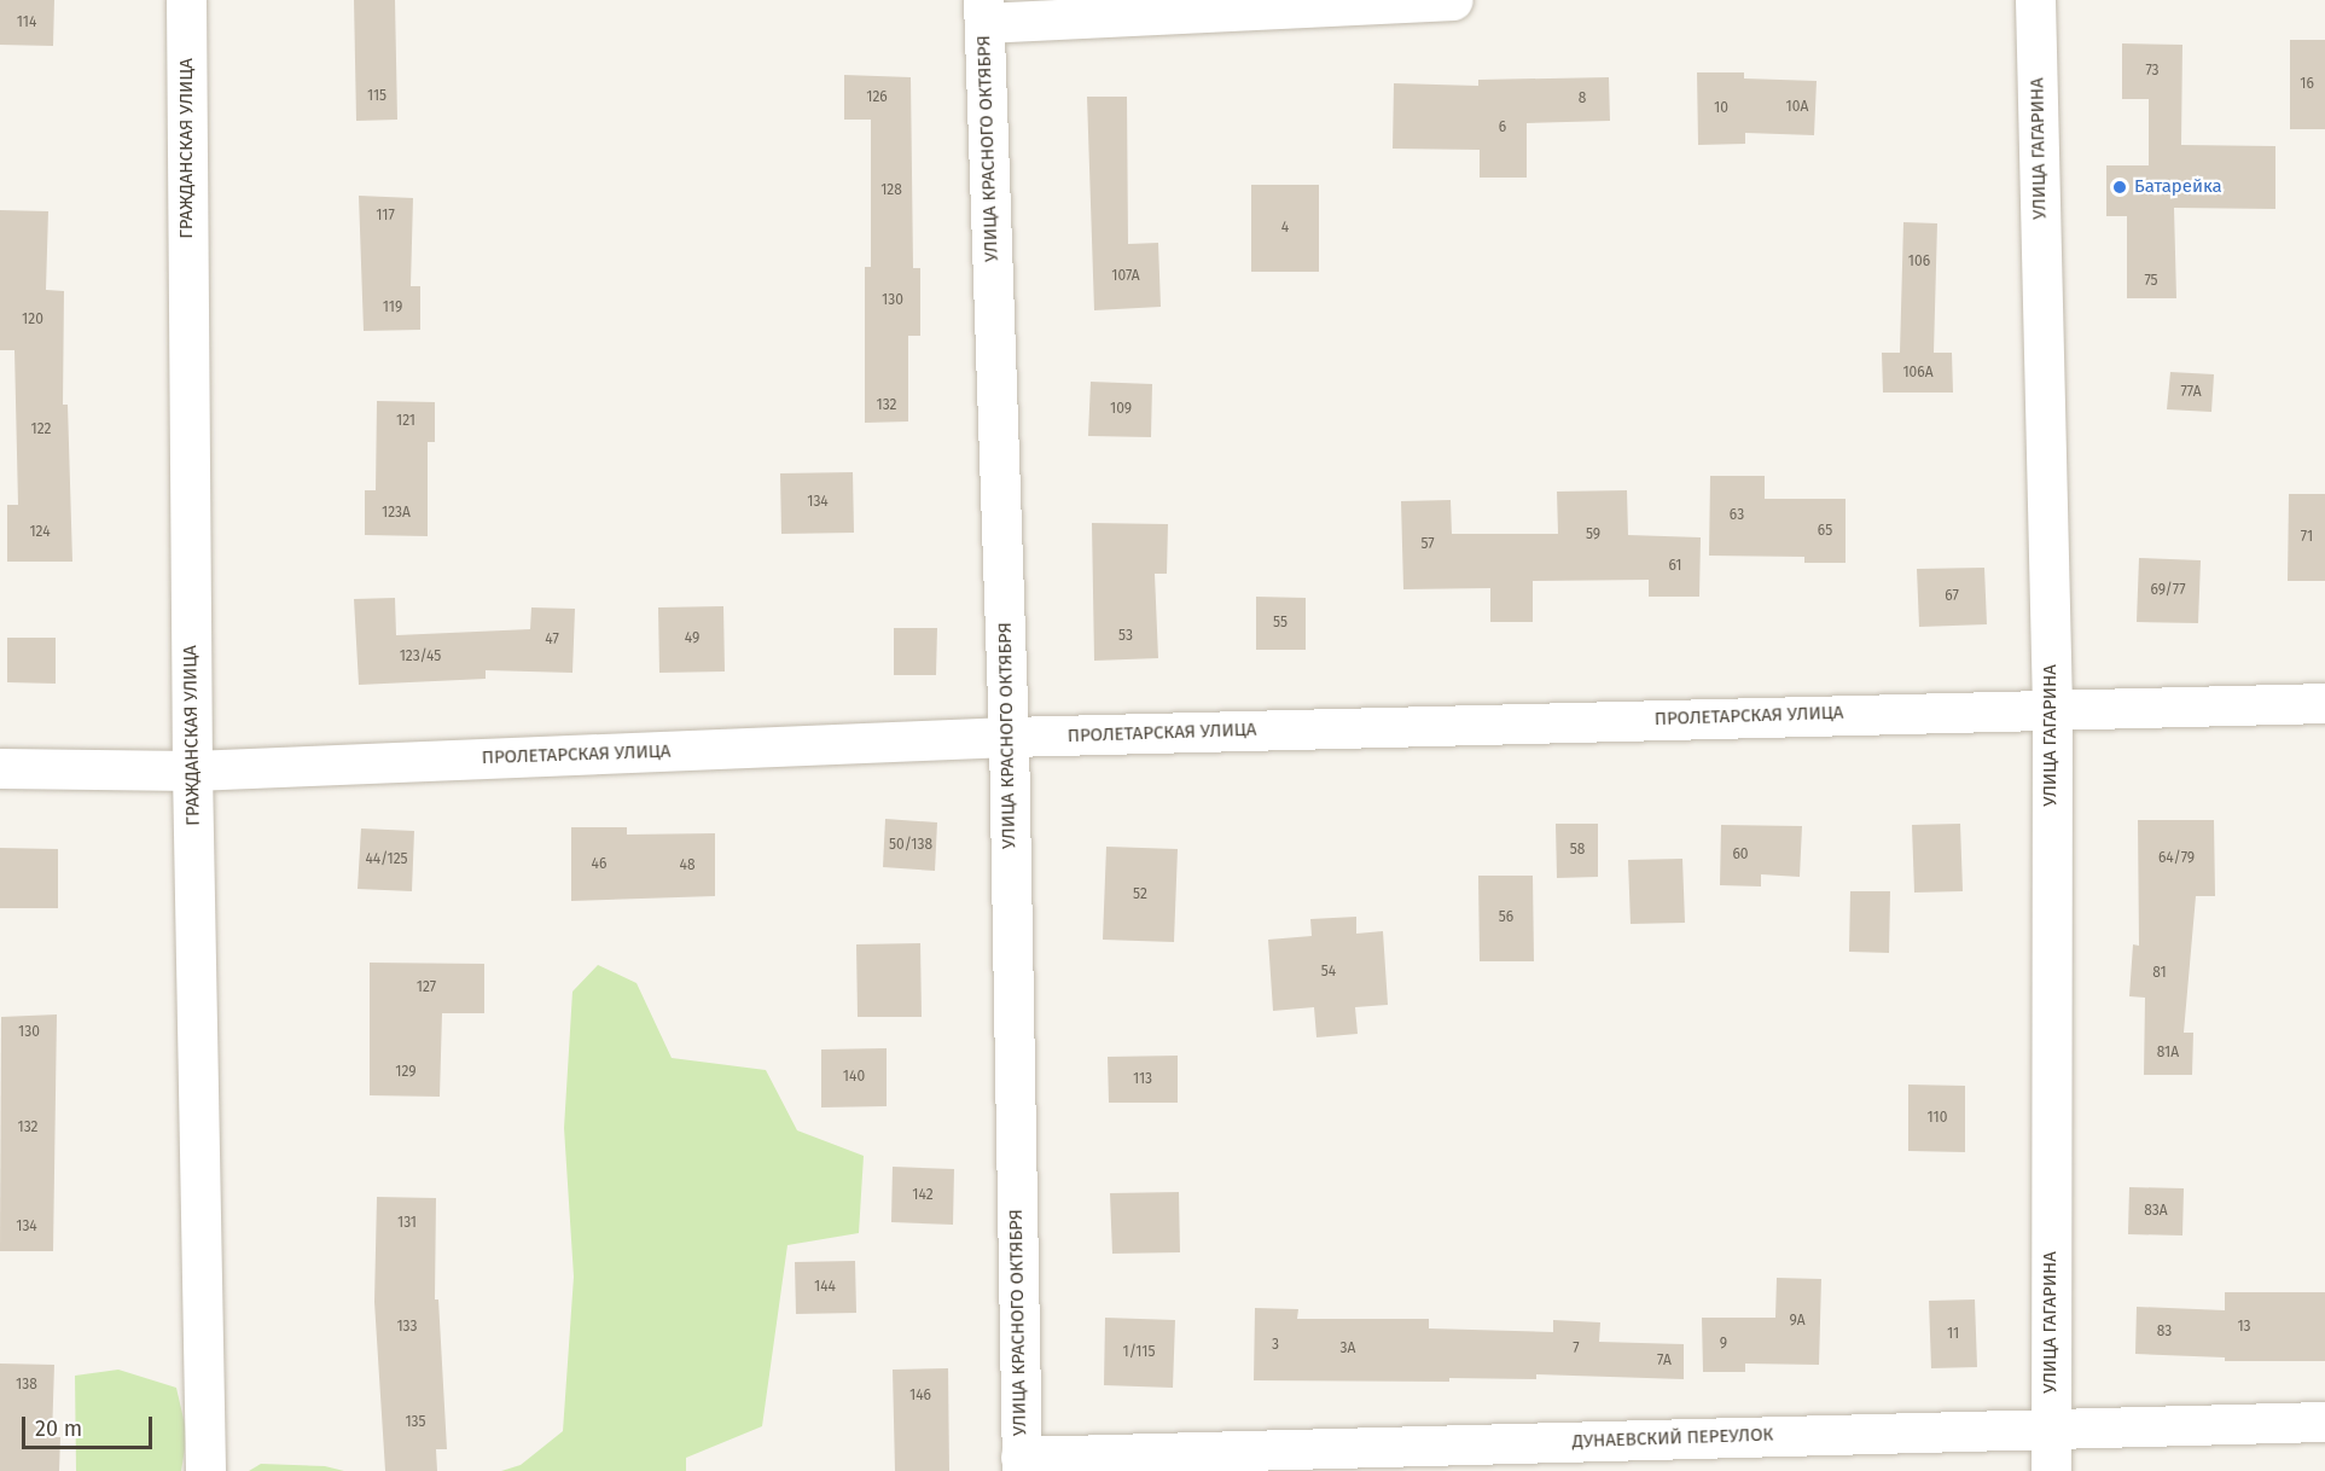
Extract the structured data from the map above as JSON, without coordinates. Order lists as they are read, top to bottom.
{
  "streets": {
    "street": [
      "ГРАЖДАНСКАЯ УЛИЦА",
      "УЛИЦА КРАСНОГО ОКТЯБРЯ",
      "УЛИЦА ГАГАРИНА",
      "ПРОЛЕТАРСКАЯ УЛИЦА",
      "ДУНАЕВСКИЙ ПЕРЕУЛОК"
    ]
  },
  "crossings": [
    ["ГРАЖДАНСКАЯ УЛИЦА", "ПРОЛЕТАРСКАЯ УЛИЦА"],
    ["УЛИЦА КРАСНОГО ОКТЯБРЯ", "ПРОЛЕТАРСКАЯ УЛИЦА"],
    ["УЛИЦА КРАСНОГО ОКТЯБРЯ", "ДУНАЕВСКИЙ ПЕРЕУЛОК"],
    ["УЛИЦА ГАГАРИНА", "ПРОЛЕТАРСКАЯ УЛИЦА"],
    ["УЛИЦА ГАГАРИНА", "ДУНАЕВСКИЙ ПЕРЕУЛОК"]
  ],
  "places": ["Батарейка"],
  "house_numbers": [
    "114",
    "73",
    "16",
    "115",
    "126",
    "8",
    "10А",
    "10",
    "6",
    "128",
    "117",
    "4",
    "106",
    "107А",
    "75",
    "130",
    "119",
    "120",
    "106А",
    "77А",
    "132",
    "109",
    "121",
    "122",
    "134",
    "123А",
    "63",
    "65",
    "124",
    "59",
    "71",
    "57",
    "61",
    "69/77",
    "67",
    "55",
    "53",
    "49",
    "47",
    "123/45",
    "50/138",
    "58",
    "60",
    "64/79",
    "44/125",
    "46",
    "48",
    "52",
    "56",
    "54",
    "81",
    "127",
    "130",
    "81А",
    "129",
    "140",
    "113",
    "110",
    "132",
    "142",
    "83А",
    "131",
    "134",
    "144",
    "9А",
    "133",
    "13",
    "83",
    "11",
    "9",
    "3",
    "3А",
    "7",
    "1/115",
    "7А",
    "138",
    "146",
    "135"
  ],
  "scale_bar": "20 m"
}
